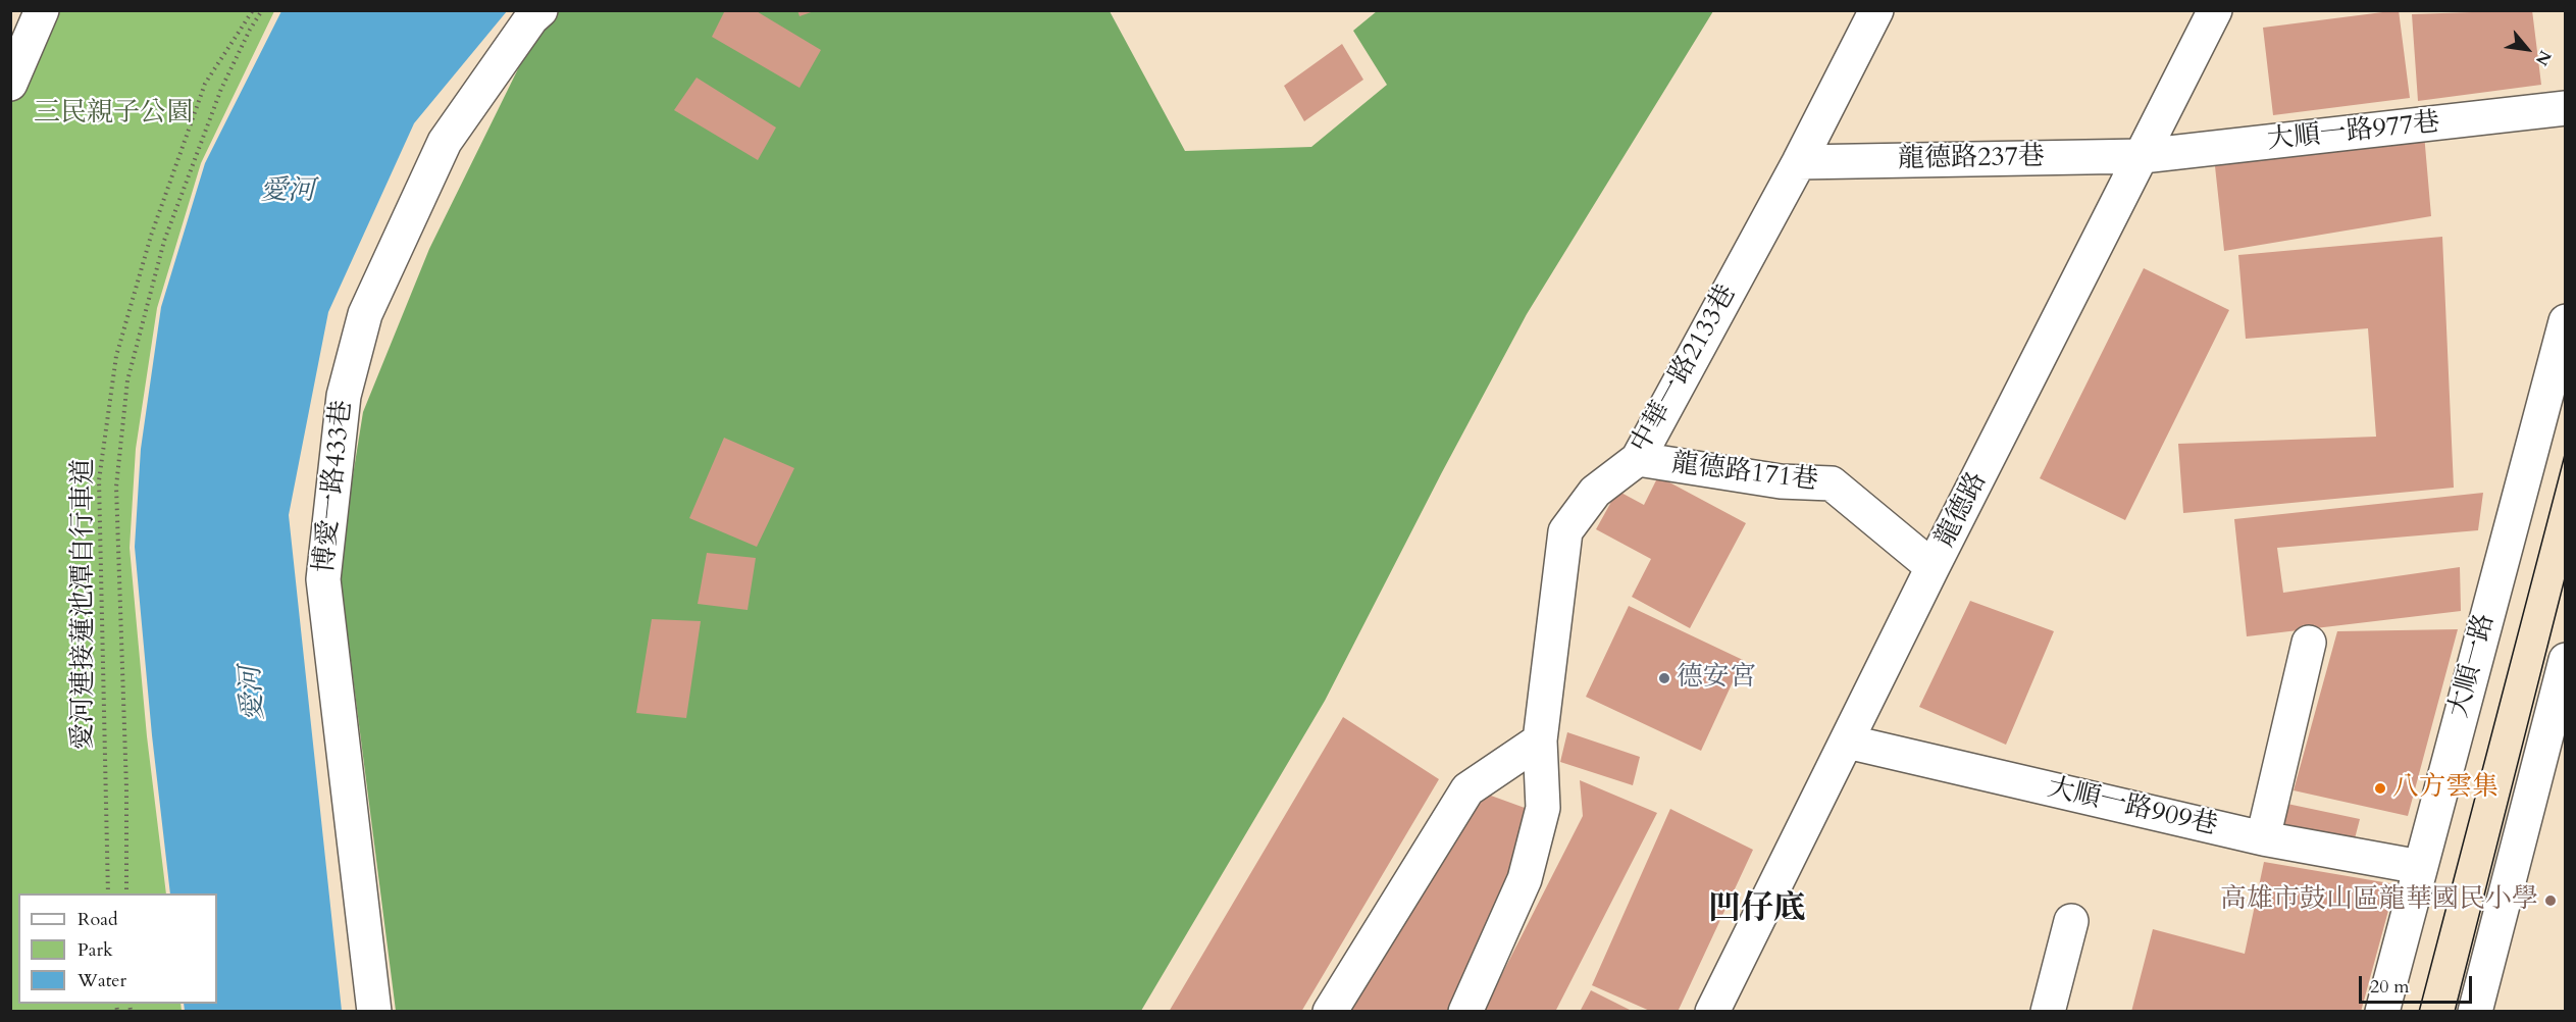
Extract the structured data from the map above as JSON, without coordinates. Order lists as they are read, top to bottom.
{
  "streets": {
    "street": [
      "大順一路977巷",
      "龍德路237巷",
      "中華一路2133巷",
      "龍德路171巷",
      "博愛一路433巷",
      "龍德路",
      "大順一路",
      "大順一路909巷"
    ],
    "path": ["愛河連接蓮池潭自行車道"]
  },
  "crossings": [
    ["大順一路977巷", "龍德路237巷"],
    ["大順一路977巷", "龍德路"],
    ["龍德路237巷", "中華一路2133巷"],
    ["龍德路237巷", "龍德路"],
    ["中華一路2133巷", "龍德路171巷"],
    ["龍德路171巷", "龍德路"],
    ["龍德路", "大順一路909巷"],
    ["大順一路", "大順一路909巷"]
  ],
  "districts": ["凹仔底"],
  "water": ["愛河"],
  "parks": ["三民親子公園"],
  "places": ["德安宮", "八方雲集", "高雄市鼓山區龍華國民小學"],
  "legend": ["Road", "Park", "Water"],
  "scale_bar": "20 m",
  "north": "bottom right"
}
